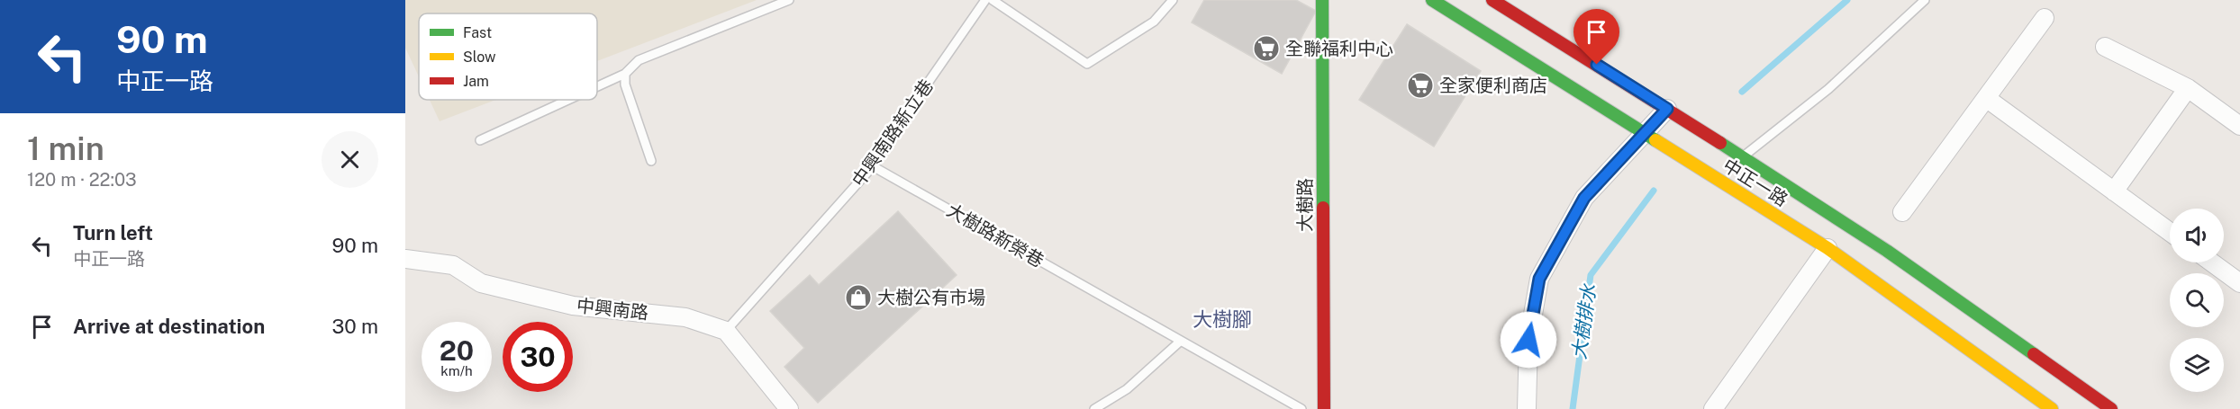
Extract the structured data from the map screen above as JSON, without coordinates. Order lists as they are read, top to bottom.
{
  "streets": {
    "main road": ["中正一路", "大樹路"],
    "street": ["中興南路"],
    "lane": ["中興南路新立巷", "大樹路新榮巷"]
  },
  "crossings": [
    ["中興南路新立巷", "大樹路新榮巷"],
    ["中興南路新立巷", "中興南路"]
  ],
  "districts": ["大樹腳"],
  "water": ["大樹排水"],
  "places": {
    "supermarket": ["全聯福利中心", "全家便利商店"],
    "shop": ["大樹公有市場"]
  },
  "legend": ["Fast", "Slow", "Jam"],
  "page": {
    "turn": ["90 m", "中正一路"],
    "heading": ["1 min", "120 m · 22:03"],
    "list": [
      {
        "name": "Turn left",
        "note": "中正一路",
        "value": "90 m"
      },
      {
        "name": "Arrive at destination",
        "value": "30 m"
      }
    ],
    "speed": "20 km/h",
    "limit": "30"
  }
}
